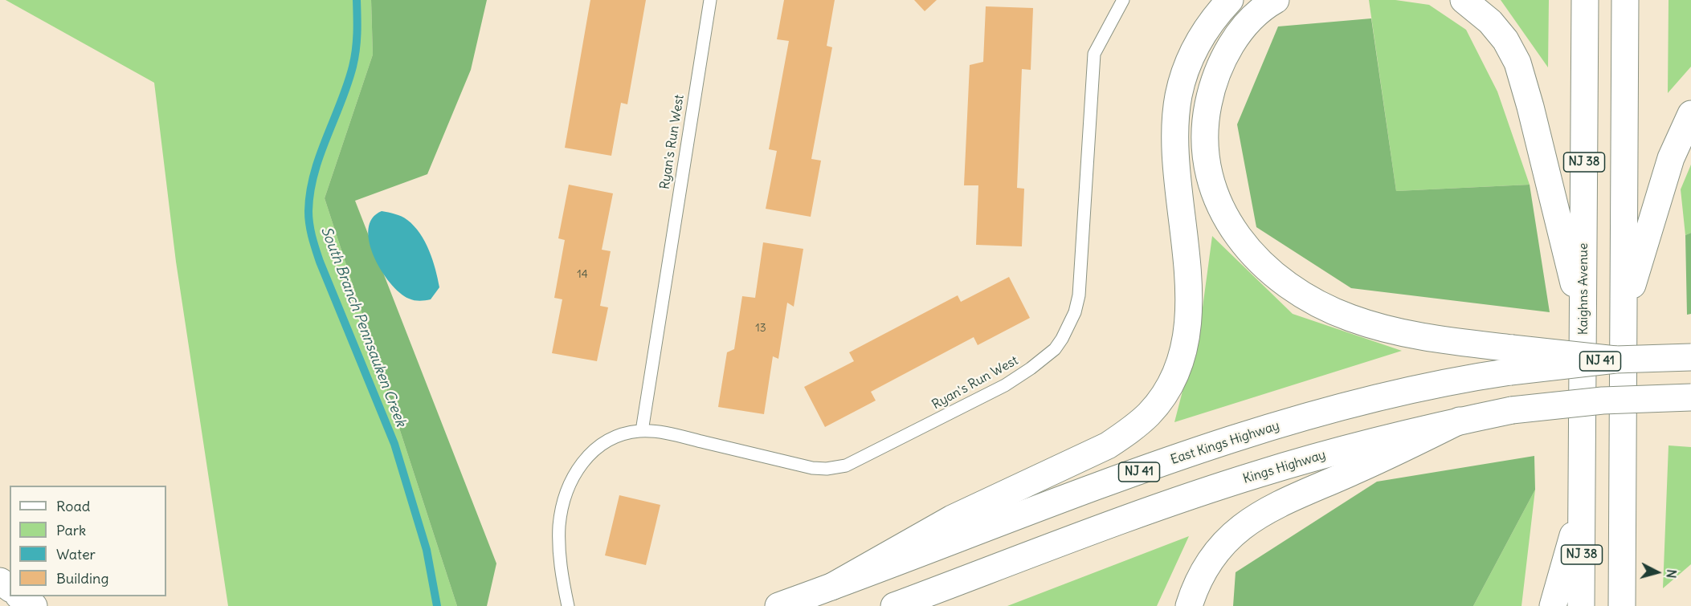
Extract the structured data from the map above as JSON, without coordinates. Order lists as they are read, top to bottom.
{
  "streets": {
    "main road": [
      "NJ 38",
      "Kaighns Avenue",
      "NJ 41",
      "East Kings Highway",
      "Kings Highway"
    ],
    "lane": ["Ryan's Run West"]
  },
  "crossings": [
    ["NJ 41", "East Kings Highway"]
  ],
  "water": ["South Branch Pennsauken Creek"],
  "house_numbers": ["14", "13"],
  "legend": [
    "Road",
    "Park",
    "Water",
    "Building"
  ],
  "north": "right"
}
